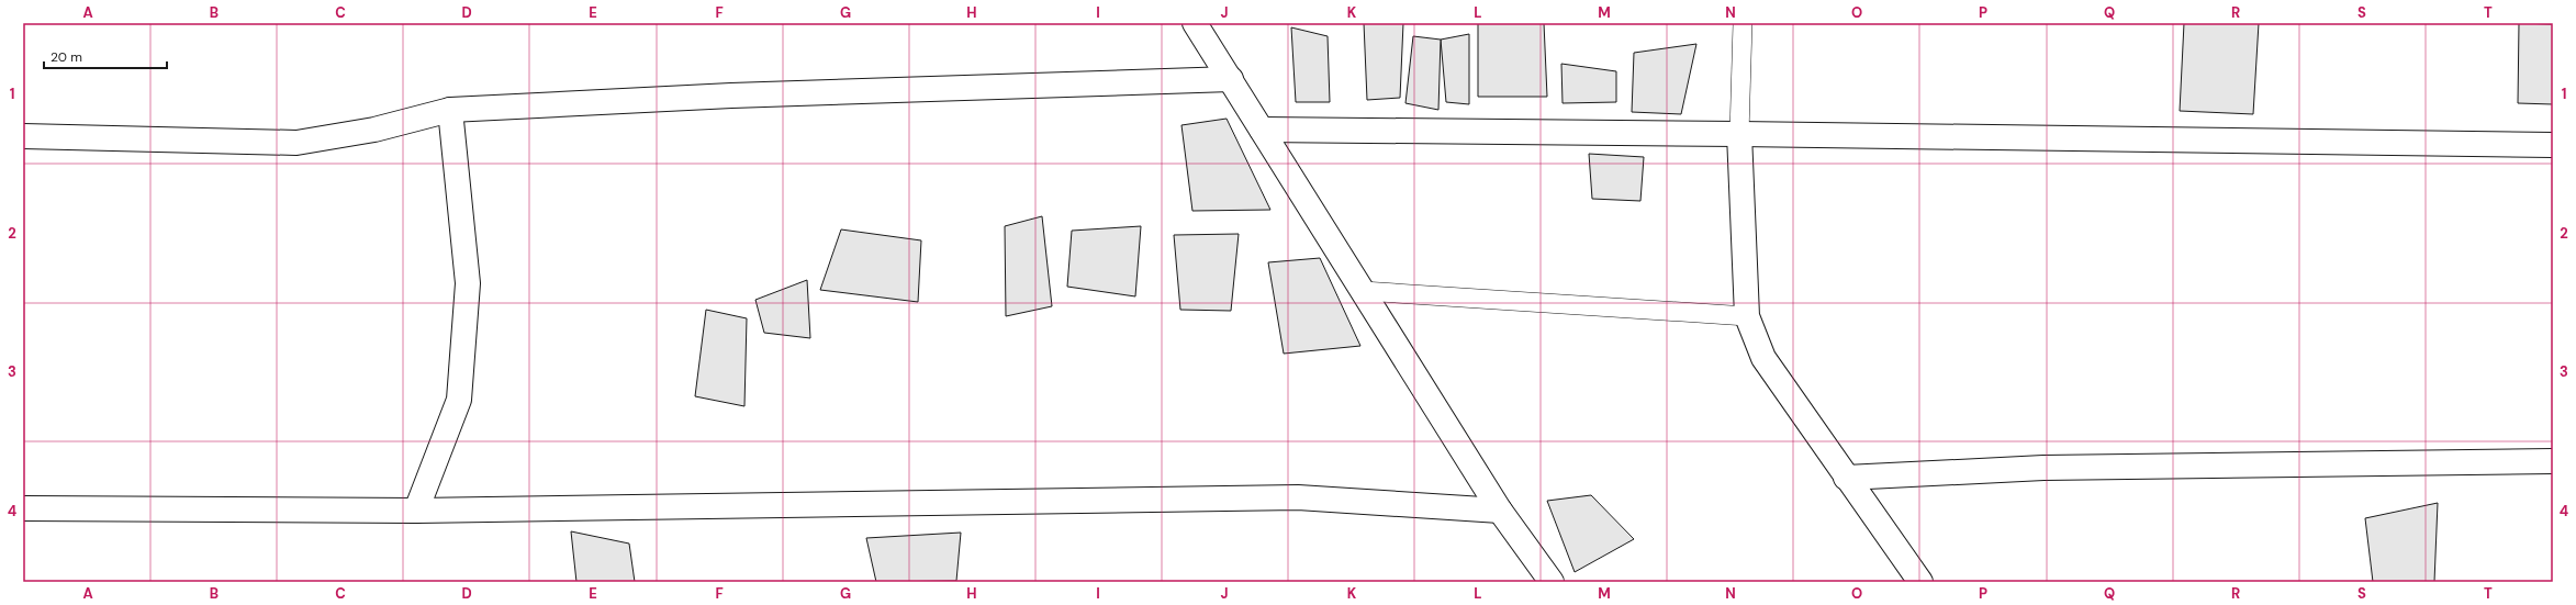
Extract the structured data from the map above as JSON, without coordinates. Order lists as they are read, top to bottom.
{
  "scale_bar": "20 m",
  "grid": {
    "columns": [
      "A",
      "B",
      "C",
      "D",
      "E",
      "F",
      "G",
      "H",
      "I",
      "J",
      "K",
      "L",
      "M",
      "N",
      "O",
      "P",
      "Q",
      "R",
      "S",
      "T"
    ],
    "rows": [
      "1",
      "2",
      "3",
      "4"
    ]
  }
}
